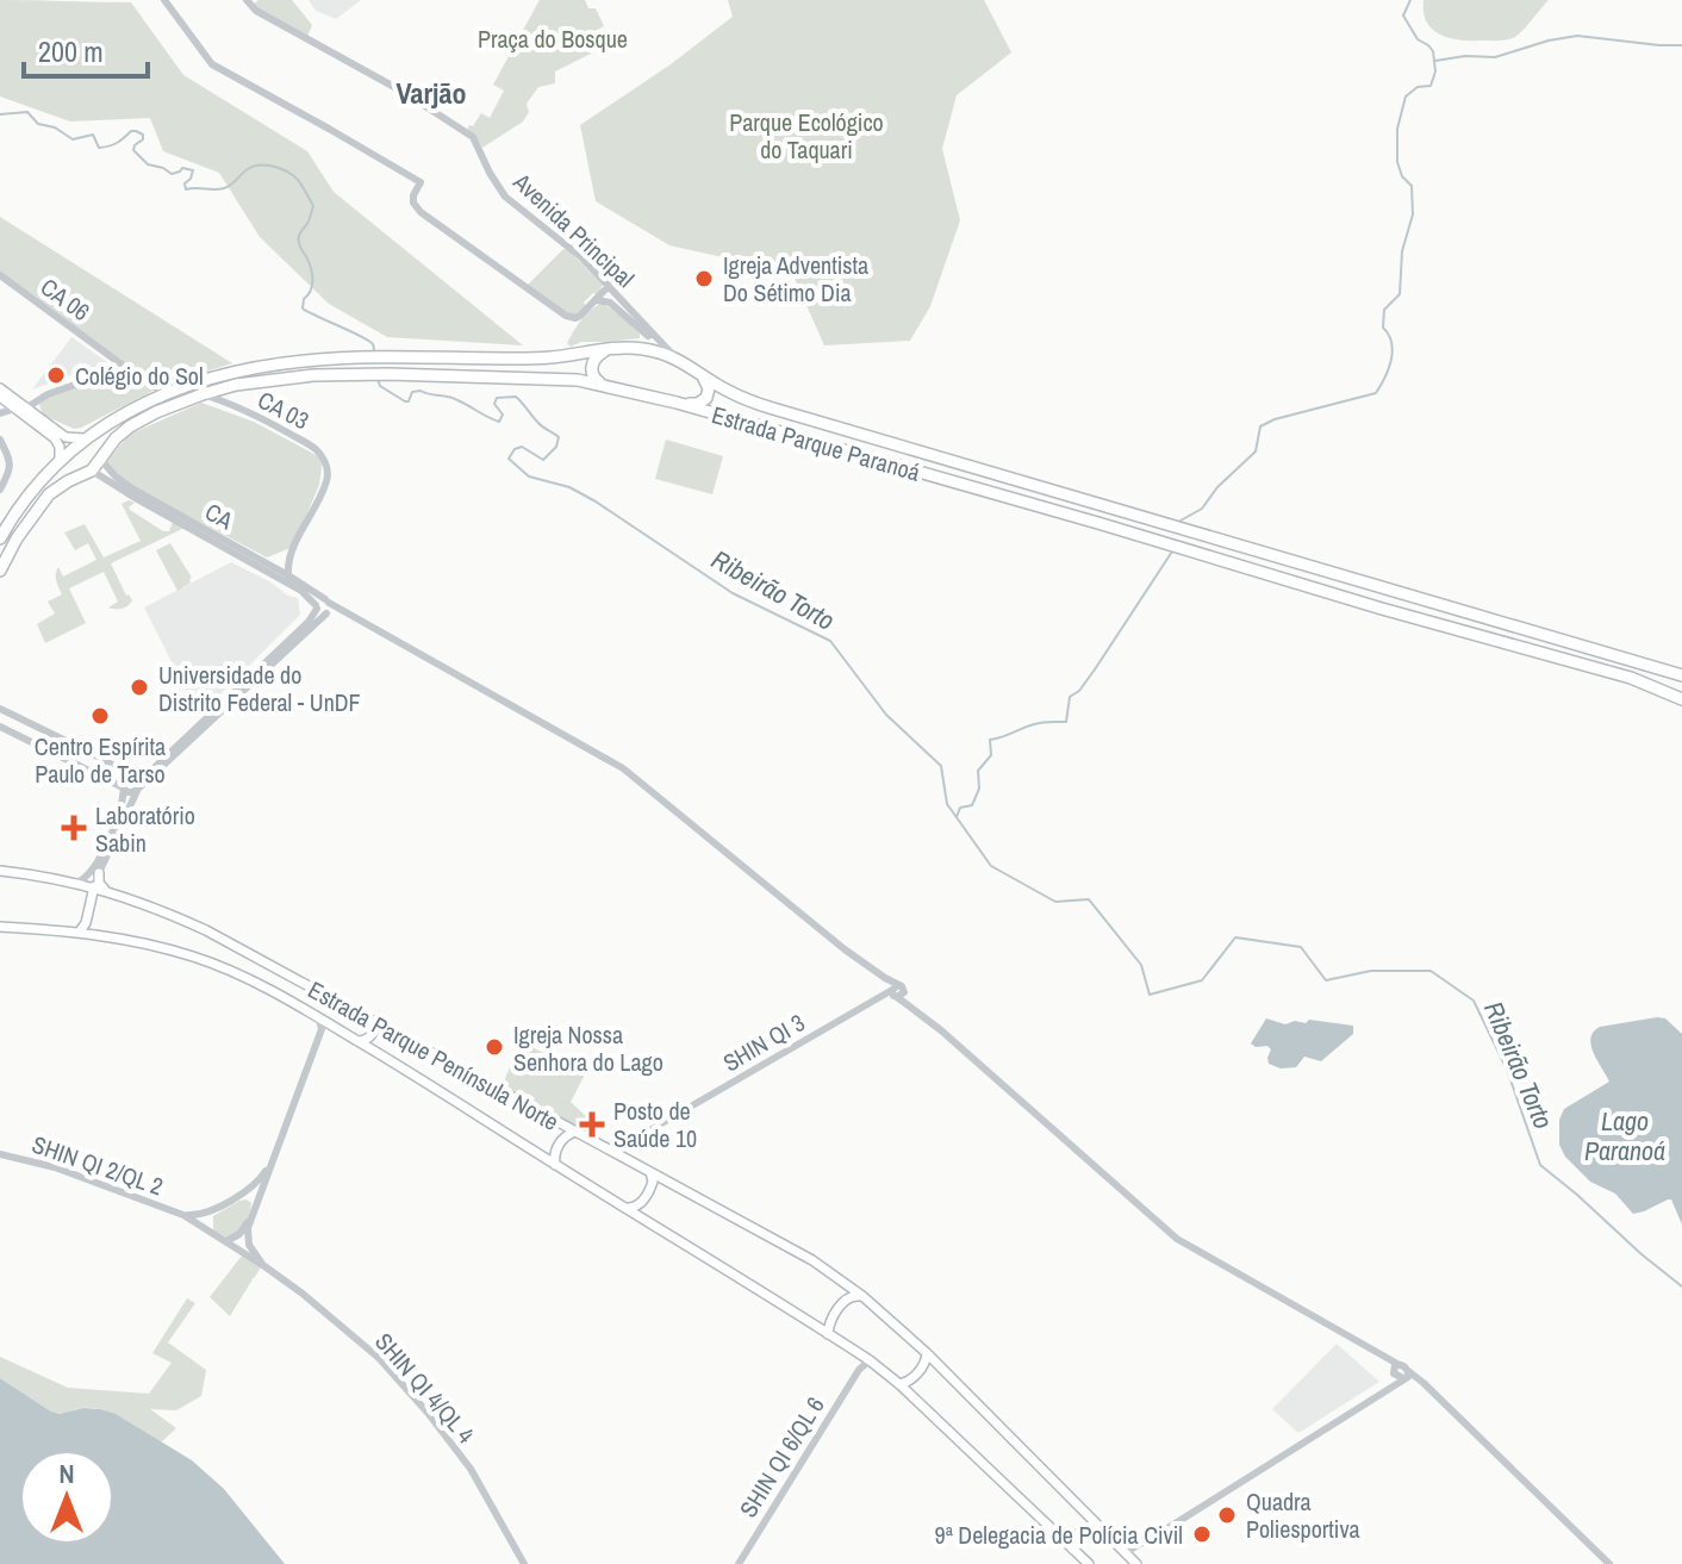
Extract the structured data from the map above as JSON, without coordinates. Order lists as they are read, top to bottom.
{
  "streets": {
    "main road": ["Estrada Parque Paranoá", "Estrada Parque Península Norte"],
    "street": [
      "Avenida Principal",
      "CA 06",
      "CA 03",
      "CA",
      "SHIN QI 3",
      "SHIN QI 2/QL 2",
      "SHIN QI 4/QL 4",
      "SHIN QI 6/QL 6"
    ]
  },
  "crossings": [
    ["Avenida Principal", "Estrada Parque Paranoá"],
    ["CA 06", "Estrada Parque Paranoá"],
    ["CA 03", "Estrada Parque Paranoá"],
    ["CA 03", "CA"],
    ["Estrada Parque Paranoá", "CA"],
    ["CA", "SHIN QI 3"],
    ["SHIN QI 3", "Estrada Parque Península Norte"],
    ["Estrada Parque Península Norte", "SHIN QI 6/QL 6"],
    ["SHIN QI 2/QL 2", "SHIN QI 4/QL 4"]
  ],
  "districts": ["Varjão"],
  "water": ["Ribeirão Torto", "Lago Paranoá"],
  "parks": ["Praça do Bosque", "Parque Ecológico do Taquari"],
  "places": {
    "other": [
      "Igreja Adventista Do Sétimo Dia",
      "Colégio do Sol",
      "Universidade do Distrito Federal - UnDF",
      "Centro Espírita Paulo de Tarso",
      "Igreja Nossa Senhora do Lago",
      "Quadra Poliesportiva",
      "9ª Delegacia de Polícia Civil"
    ],
    "health": ["Laboratório Sabin", "Posto de Saúde 10"]
  },
  "scale_bar": "200 m",
  "north": "top"
}
